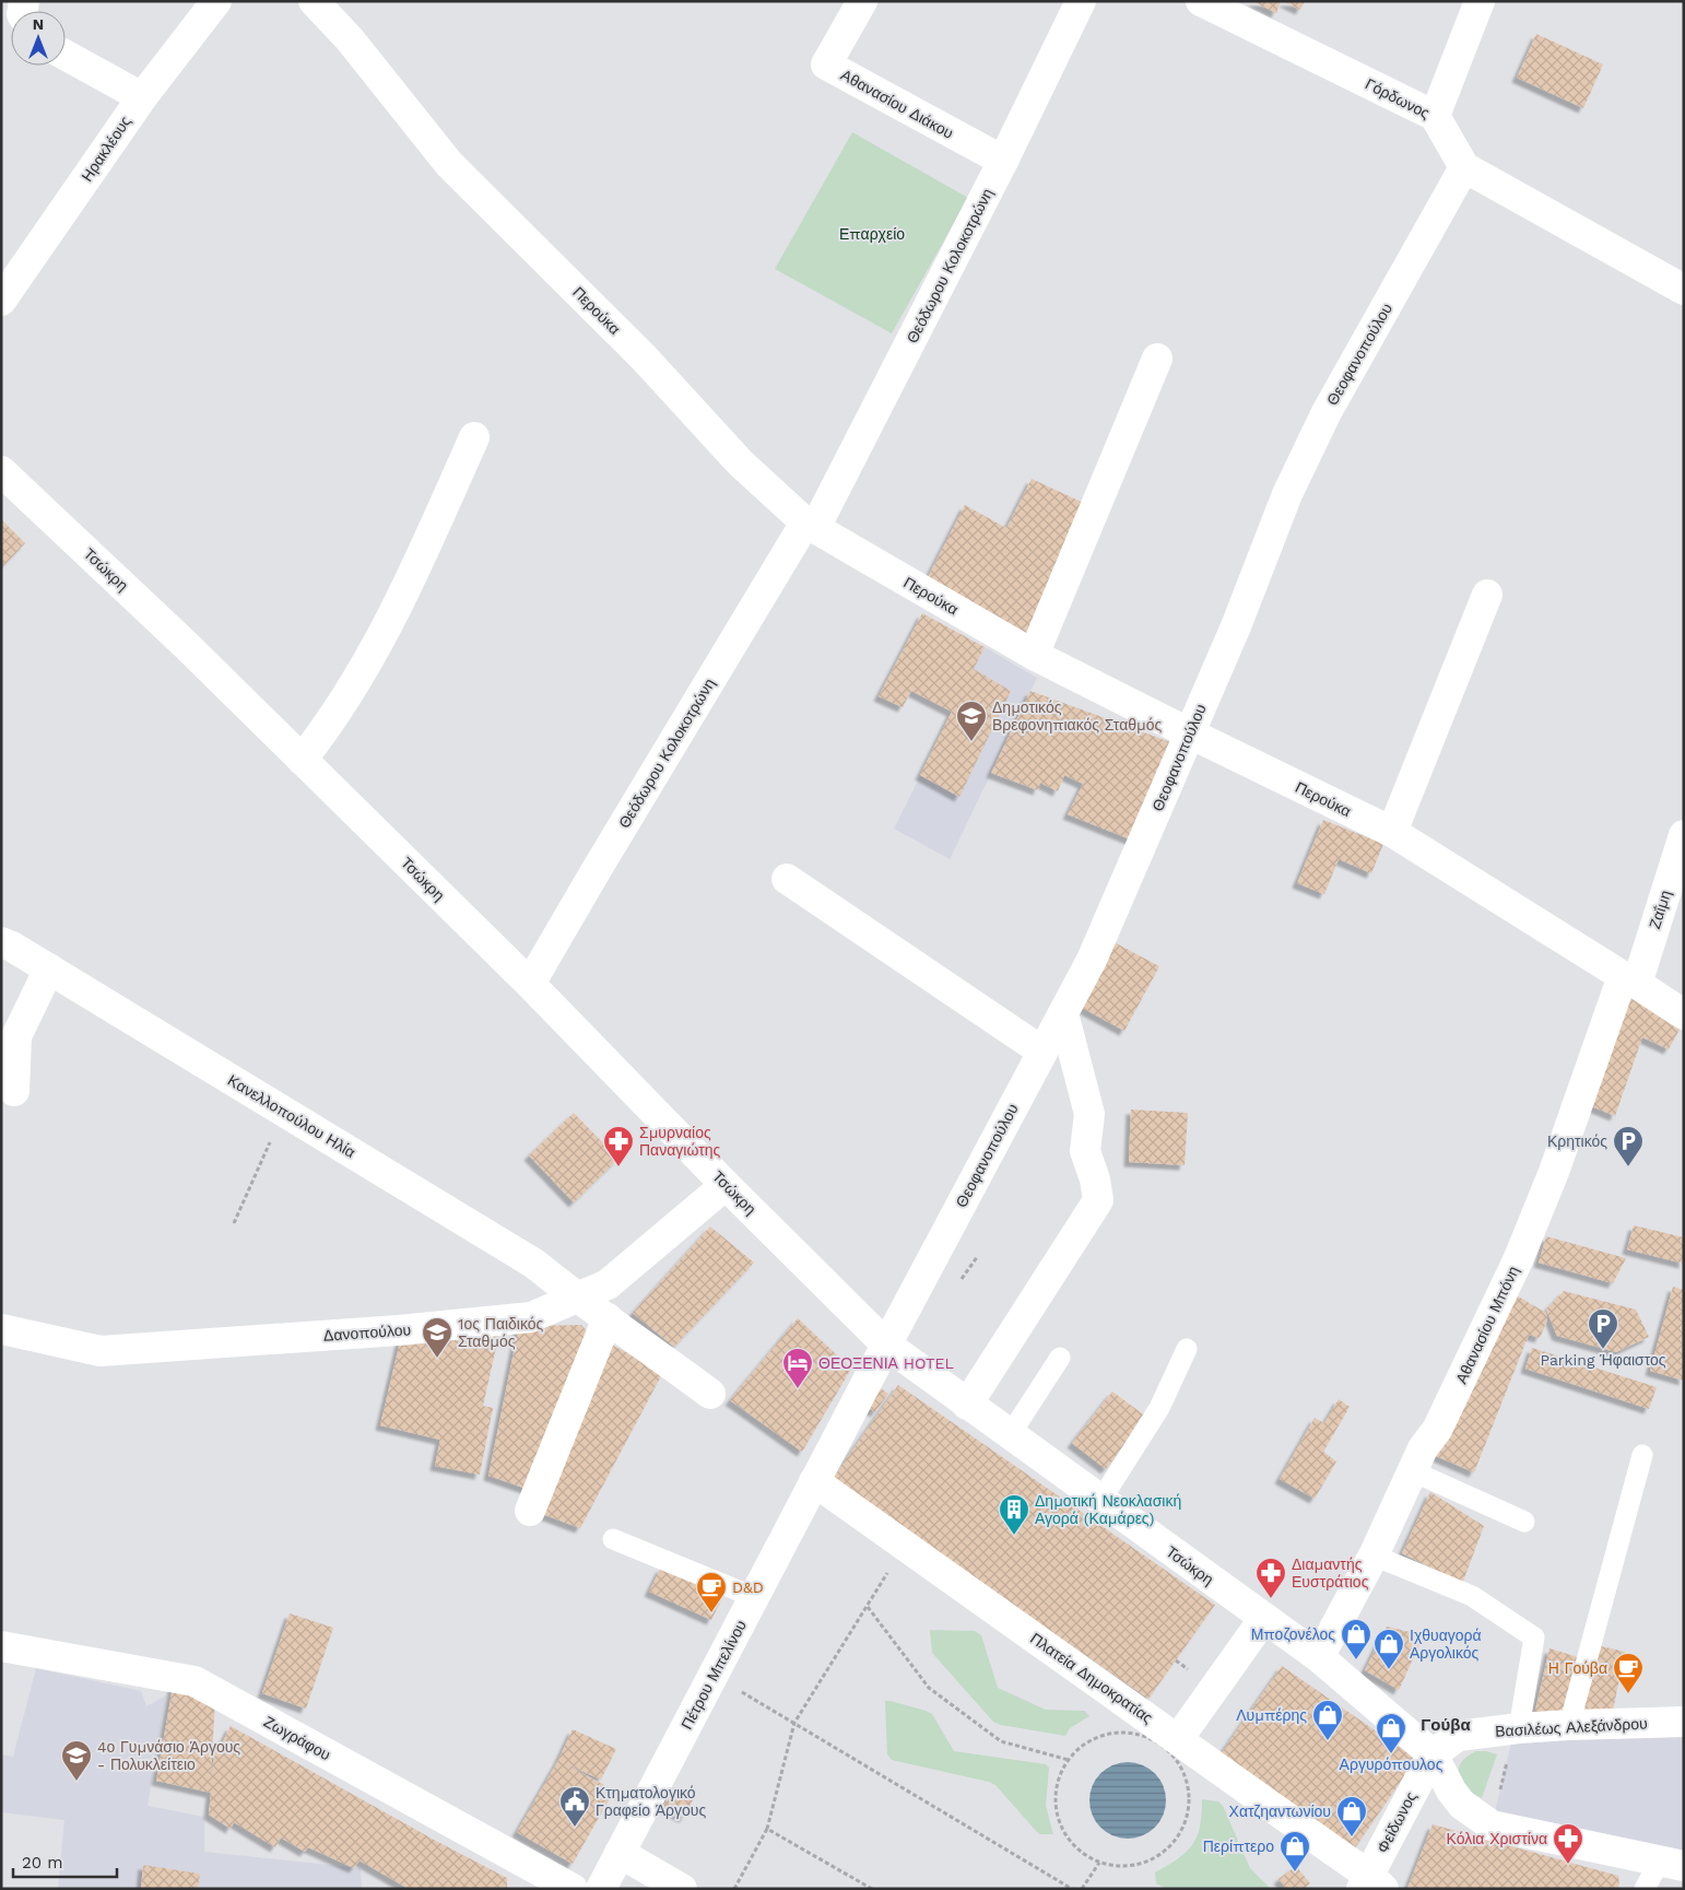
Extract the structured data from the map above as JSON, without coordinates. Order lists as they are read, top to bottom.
{
  "streets": {
    "street": [
      "Γόρδωνος",
      "Αθανασίου Διάκου",
      "Ηρακλέους",
      "Θεόδωρου Κολοκοτρώνη",
      "Περούκα",
      "Θεοφανοπούλου",
      "Τσώκρη",
      "Ζαΐμη",
      "Κανελλοπούλου Ηλία",
      "Αθανασίου Μπόνη",
      "Δανοπούλου",
      "Πέτρου Μπελίνου",
      "Πλατεία Δημοκρατίας",
      "Βασιλέως Αλεξάνδρου",
      "Ζωγράφου",
      "Φείδωνος"
    ]
  },
  "crossings": [
    ["Γόρδωνος", "Θεοφανοπούλου"],
    ["Αθανασίου Διάκου", "Θεόδωρου Κολοκοτρώνη"],
    ["Θεόδωρου Κολοκοτρώνη", "Περούκα"],
    ["Θεόδωρου Κολοκοτρώνη", "Τσώκρη"],
    ["Περούκα", "Θεοφανοπούλου"],
    ["Περούκα", "Ζαΐμη"],
    ["Περούκα", "Αθανασίου Μπόνη"],
    ["Θεοφανοπούλου", "Τσώκρη"],
    ["Θεοφανοπούλου", "Πέτρου Μπελίνου"],
    ["Τσώκρη", "Αθανασίου Μπόνη"],
    ["Τσώκρη", "Δανοπούλου"],
    ["Τσώκρη", "Πέτρου Μπελίνου"],
    ["Τσώκρη", "Βασιλέως Αλεξάνδρου"],
    ["Τσώκρη", "Φείδωνος"],
    ["Ζαΐμη", "Αθανασίου Μπόνη"],
    ["Κανελλοπούλου Ηλία", "Δανοπούλου"],
    ["Πέτρου Μπελίνου", "Πλατεία Δημοκρατίας"],
    ["Πλατεία Δημοκρατίας", "Φείδωνος"],
    ["Βασιλέως Αλεξάνδρου", "Φείδωνος"]
  ],
  "districts": ["Γούβα"],
  "parks": ["Επαρχείο"],
  "places": {
    "school or university": ["Δημοτικός Βρεφονηπιακός Σταθμός", "1ος Παιδικός Σταθμός", "4ο Γυμνάσιο Άργους - Πολυκλείτειο"],
    "pharmacy": ["Σμυρναίος Παναγιώτης", "Διαμαντής Ευστράτιος", "Κόλια Χριστίνα"],
    "parking": ["Κρητικός", "Parking Ήφαιστος"],
    "hotel": ["ΘΕΟΞΕΝΙΑ HOTEL"],
    "building": ["Δημοτική Νεοκλασική Αγορά (Καμάρες)"],
    "cafe": ["D&D", "Η Γούβα"],
    "shop": [
      "Μποζονέλος",
      "Ιχθυαγορά Αργολικός",
      "Λυμπέρης",
      "Αργυρόπουλος",
      "Χατζηαντωνίου",
      "Περίπτερο"
    ],
    "public building": ["Κτηματολογικό Γραφείο Άργους"]
  },
  "scale_bar": "20 m",
  "north": "top"
}
